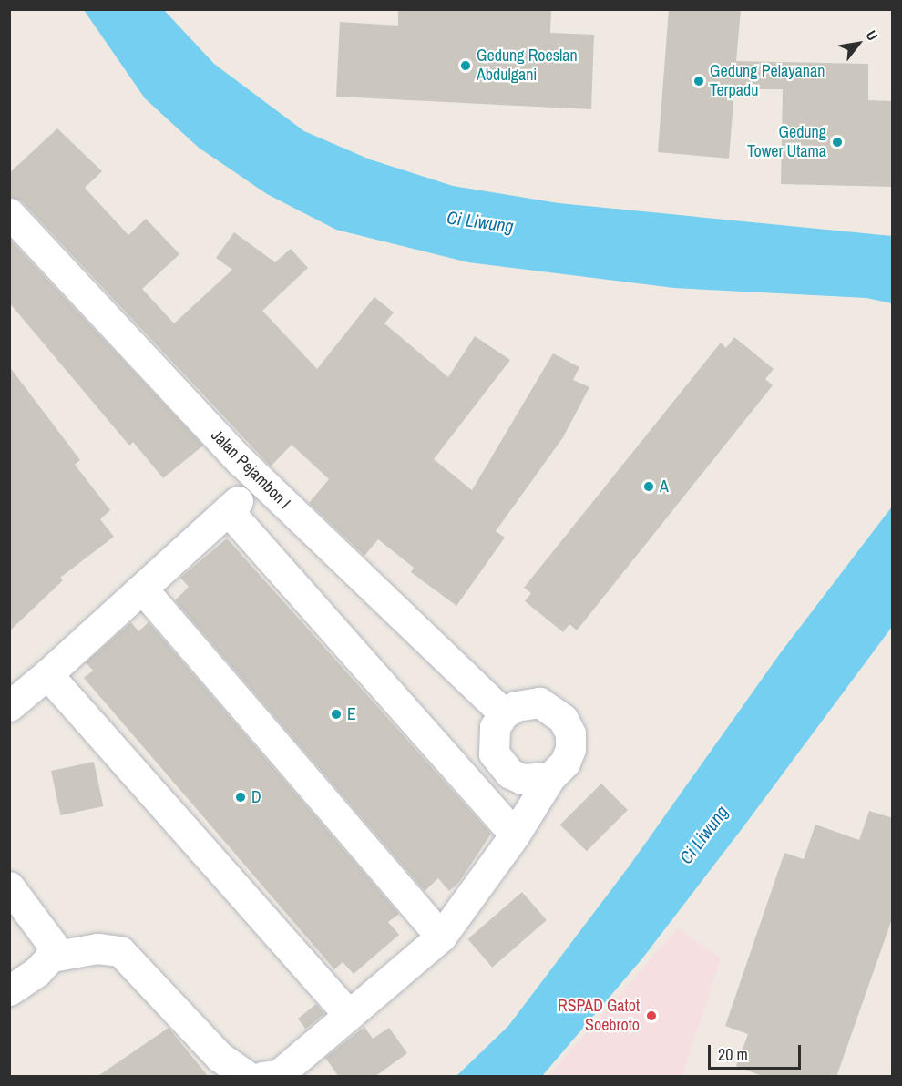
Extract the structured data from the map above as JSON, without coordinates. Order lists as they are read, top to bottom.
{
  "streets": {
    "street": ["Jalan Pejambon I"]
  },
  "water": ["Ci Liwung"],
  "places": [
    "Gedung Roeslan Abdulgani",
    "Gedung Pelayanan Terpadu",
    "Gedung Tower Utama",
    "A",
    "E",
    "D",
    "RSPAD Gatot Soebroto"
  ],
  "scale_bar": "20 m",
  "north": "top right"
}
